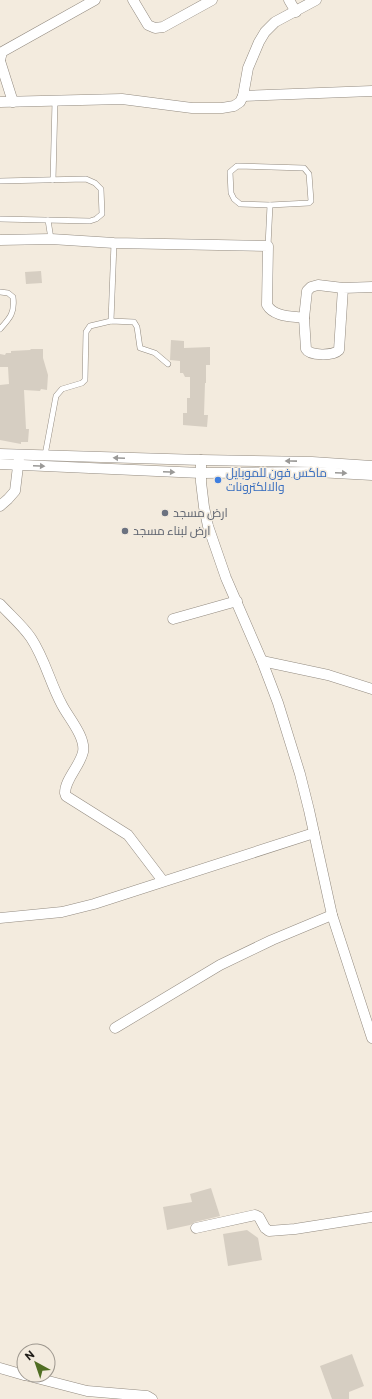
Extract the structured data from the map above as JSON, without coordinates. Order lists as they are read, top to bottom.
{
  "places": ["ماكس فون للموبايل والالكترونات", "ارض مسجد", "ارض لبناء مسجد"],
  "north": "top left"
}
